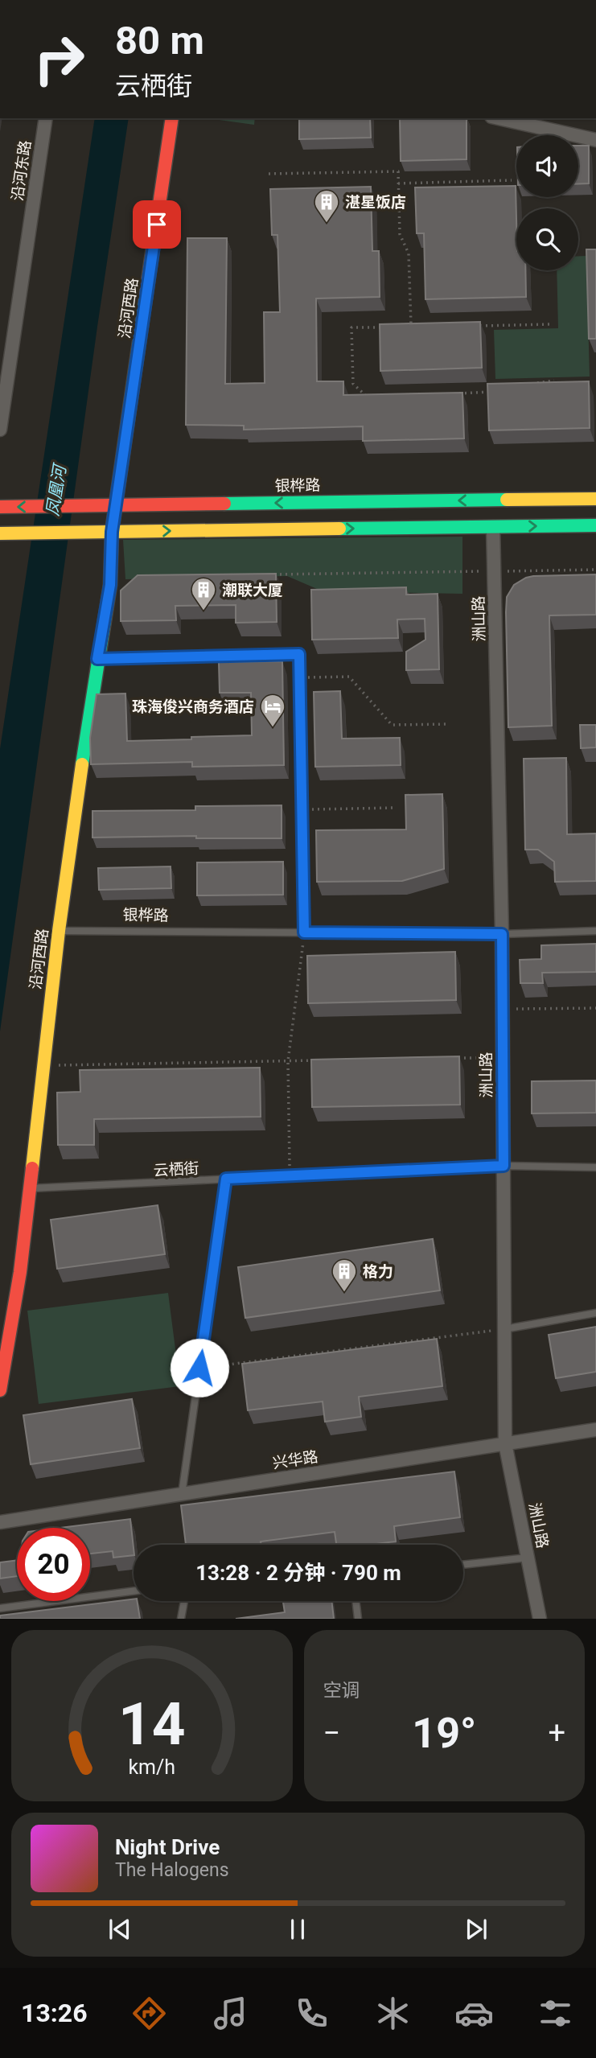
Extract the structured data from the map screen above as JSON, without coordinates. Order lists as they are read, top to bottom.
{
  "streets": {
    "street": [
      "沿河东路",
      "沿河西路",
      "银桦路",
      "洲山路",
      "兴华路"
    ],
    "lane": ["云栖街"]
  },
  "crossings": [
    ["沿河西路", "银桦路"],
    ["沿河西路", "云栖街"],
    ["银桦路", "洲山路"],
    ["洲山路", "云栖街"],
    ["洲山路", "兴华路"]
  ],
  "water": ["凤凰河"],
  "places": {
    "building": ["湛星饭店", "潮联大厦", "格力"],
    "hotel": ["珠海俊兴商务酒店"]
  },
  "page": {
    "turn": ["80 m", "云栖街"],
    "limit": "20",
    "trip": "13:28 · 2 分钟 · 790 m",
    "tile": "空调",
    "heat": ["−", "19°", "+"],
    "song": ["Night Drive", "The Halogens"],
    "tabs": "13:26",
    "gauge": ["14", "km/h"]
  }
}
